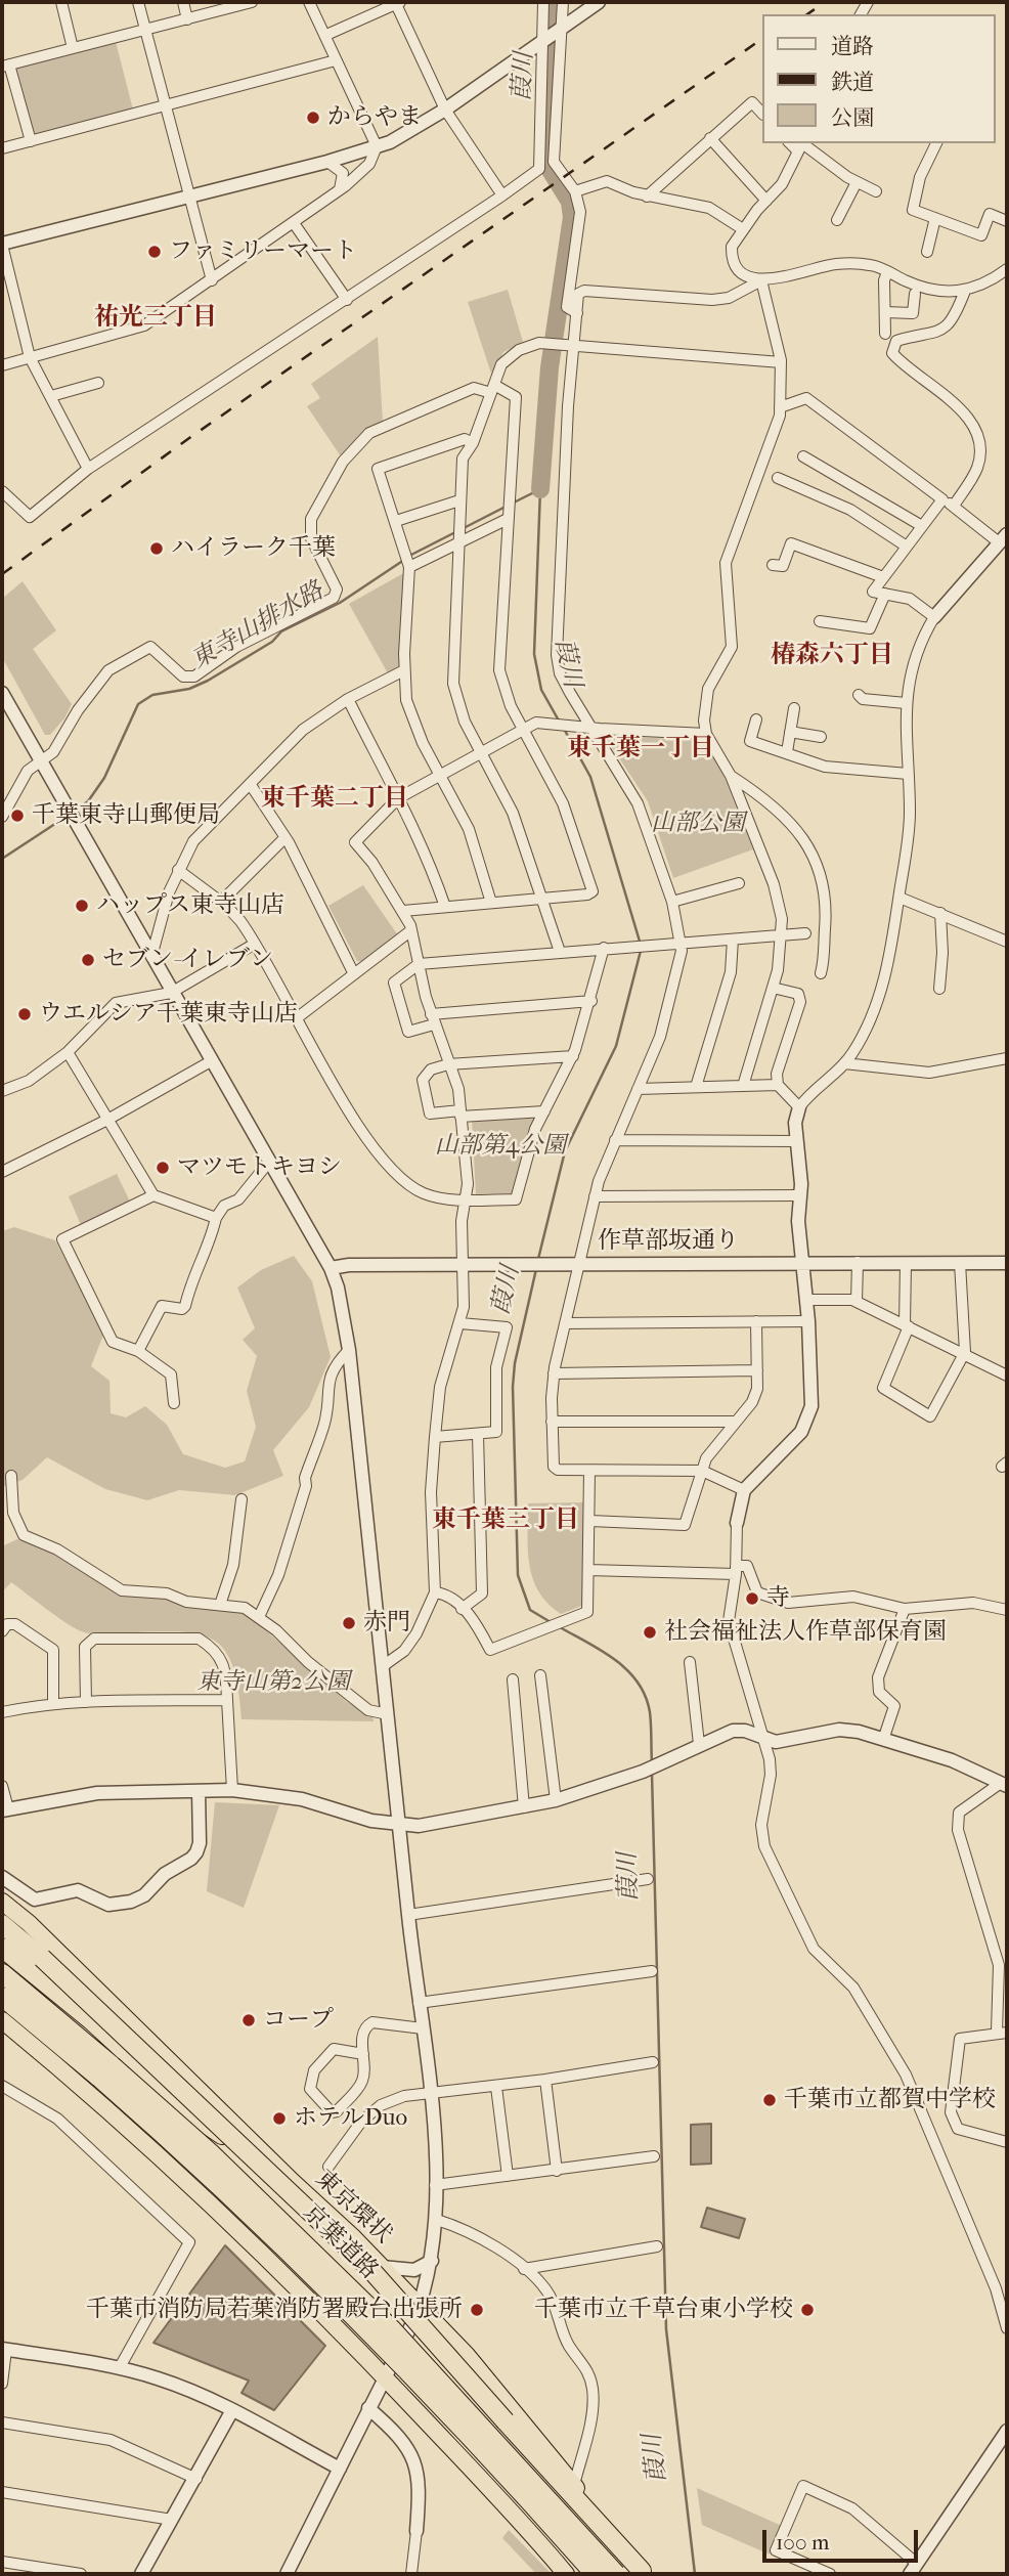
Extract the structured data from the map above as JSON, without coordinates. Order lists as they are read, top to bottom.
{
  "streets": {
    "highway": ["東京環状", "京葉道路"],
    "street": ["作草部坂通り"]
  },
  "districts": [
    "祐光三丁目",
    "椿森六丁目",
    "東千葉一丁目",
    "東千葉二丁目",
    "東千葉三丁目"
  ],
  "water": ["葭川", "東寺山排水路"],
  "parks": ["山部公園", "山部第4公園", "東寺山第2公園"],
  "places": [
    "からやま",
    "ファミリーマート",
    "ハイラーク千葉",
    "千葉東寺山郵便局",
    "ハップス東寺山店",
    "セブン-イレブン",
    "ウエルシア千葉東寺山店",
    "マツモトキヨシ",
    "寺",
    "赤門",
    "社会福祉法人作草部保育園",
    "コープ",
    "千葉市立都賀中学校",
    "ホテルDuo",
    "千葉市消防局若葉消防署殿台出張所",
    "千葉市立千草台東小学校"
  ],
  "legend": ["道路", "鉄道", "公園"],
  "scale_bar": "100 m"
}
